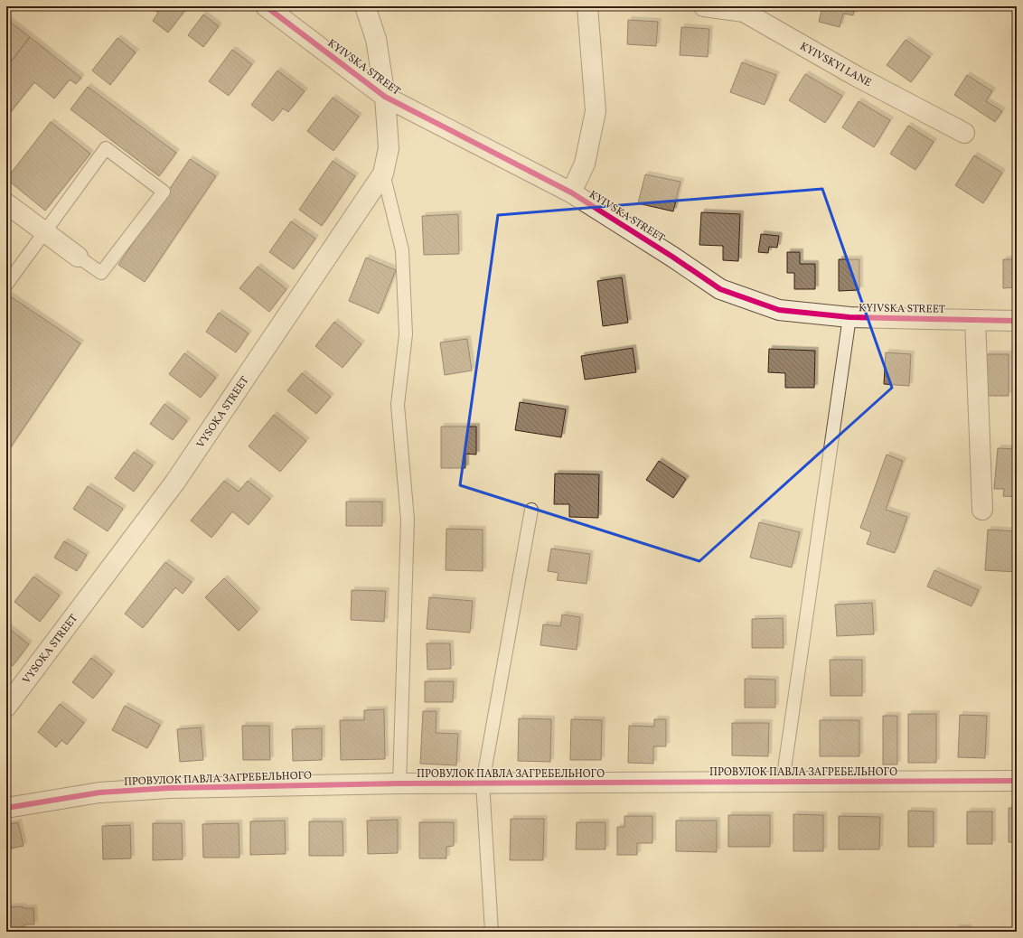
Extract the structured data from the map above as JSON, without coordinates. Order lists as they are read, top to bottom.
{
  "streets": {
    "street": [
      "KYIVSKYI LANE",
      "KYIVSKA STREET",
      "VYSOKA STREET",
      "ПРОВУЛОК ПАВЛА ЗАГРЕБЕЛЬНОГО"
    ]
  },
  "crossings": [
    ["KYIVSKA STREET", "VYSOKA STREET"]
  ]
}
